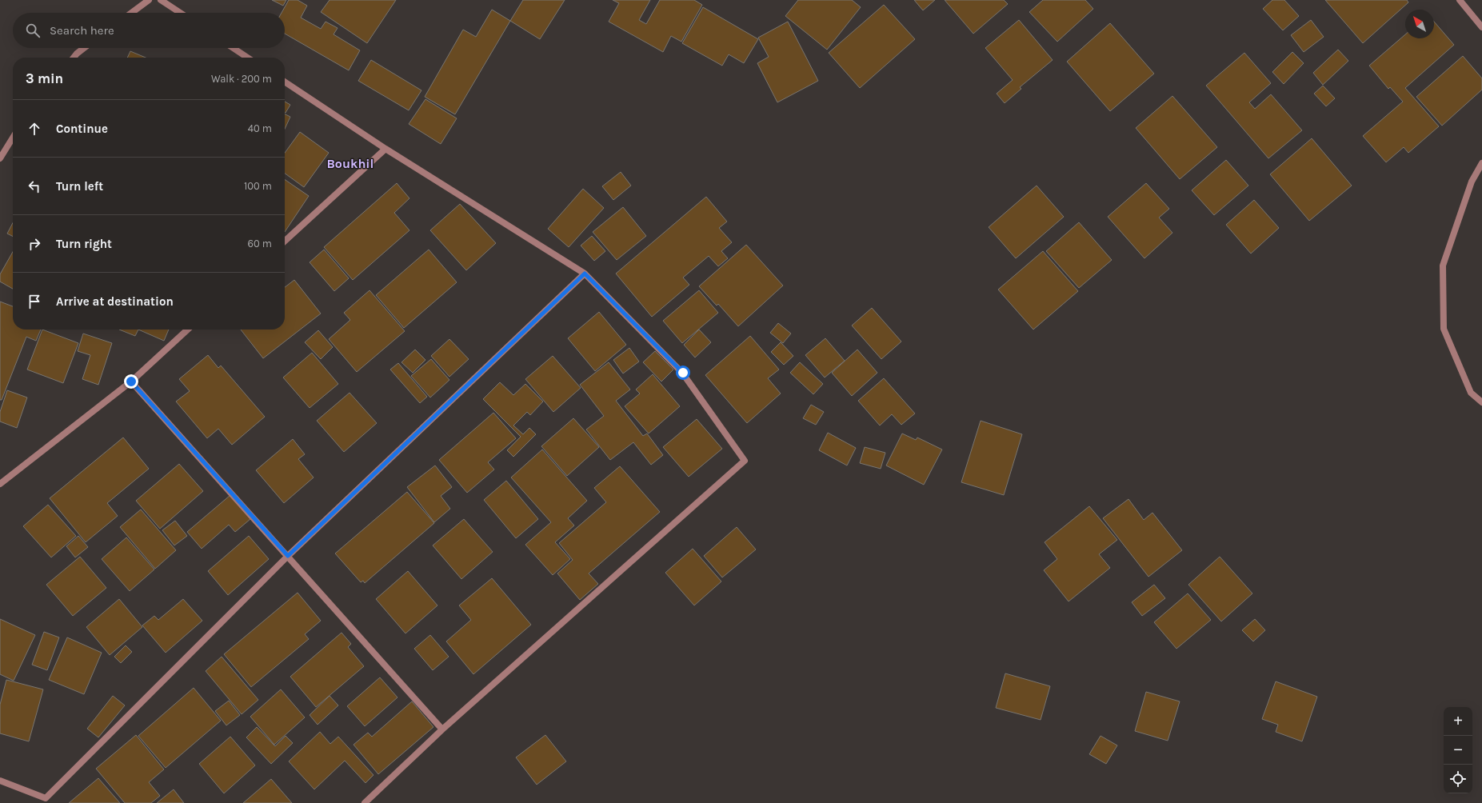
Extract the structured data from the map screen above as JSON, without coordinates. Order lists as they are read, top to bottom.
{
  "districts": ["Boukhil"],
  "north": "top left",
  "page": {
    "search": "Search here",
    "heading": ["3 min", "Walk · 200 m"],
    "list": [
      ["Continue", "40 m"],
      ["Turn left", "100 m"],
      ["Turn right", "60 m"],
      "Arrive at destination"
    ],
    "map_buttons": ["+", "−"]
  }
}
